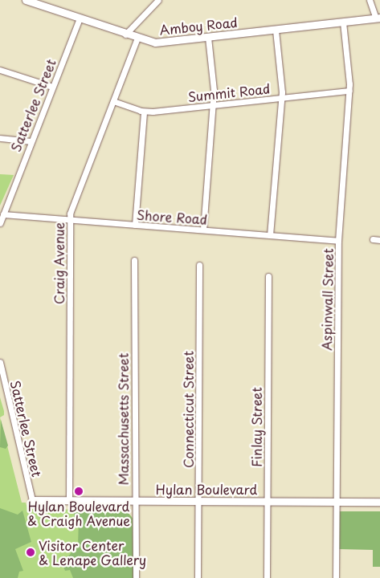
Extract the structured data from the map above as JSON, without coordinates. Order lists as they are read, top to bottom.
{
  "streets": {
    "street": [
      "Amboy Road",
      "Summit Road",
      "Satterlee Street",
      "Shore Road",
      "Craig Avenue",
      "Aspinwall Street",
      "Connecticut Street",
      "Massachusetts Street",
      "Finlay Street",
      "Hylan Boulevard"
    ]
  },
  "crossings": [
    ["Amboy Road", "Satterlee Street"],
    ["Amboy Road", "Craig Avenue"],
    ["Amboy Road", "Aspinwall Street"],
    ["Summit Road", "Craig Avenue"],
    ["Summit Road", "Aspinwall Street"],
    ["Satterlee Street", "Shore Road"],
    ["Satterlee Street", "Hylan Boulevard"],
    ["Shore Road", "Craig Avenue"],
    ["Shore Road", "Aspinwall Street"],
    ["Craig Avenue", "Hylan Boulevard"],
    ["Aspinwall Street", "Hylan Boulevard"],
    ["Connecticut Street", "Hylan Boulevard"],
    ["Massachusetts Street", "Hylan Boulevard"],
    ["Finlay Street", "Hylan Boulevard"]
  ],
  "places": ["Hylan Boulevard & Craigh Avenue", "Visitor Center & Lenape Gallery"]
}
